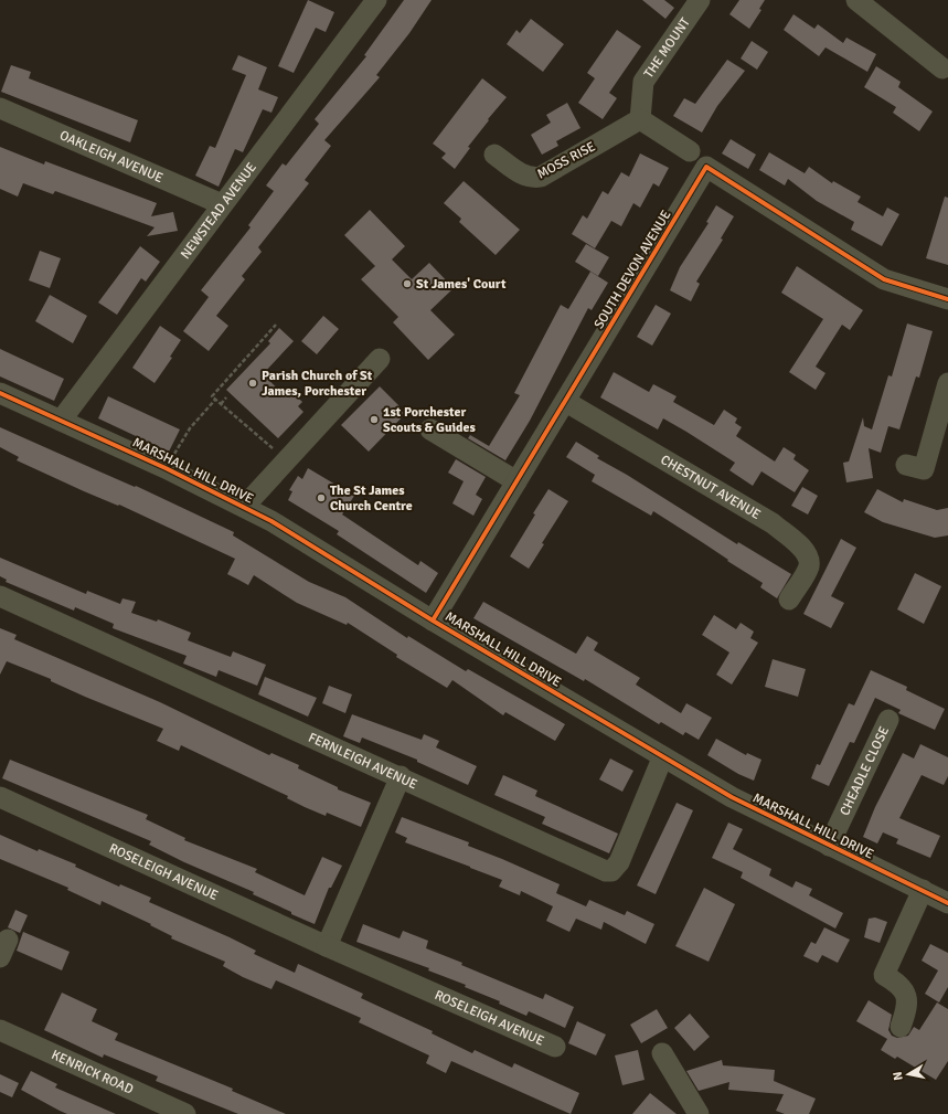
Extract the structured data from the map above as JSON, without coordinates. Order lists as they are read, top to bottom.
{
  "streets": {
    "street": [
      "THE MOUNT",
      "OAKLEIGH AVENUE",
      "MOSS RISE",
      "NEWSTEAD AVENUE",
      "SOUTH DEVON AVENUE",
      "MARSHALL HILL DRIVE",
      "CHESTNUT AVENUE",
      "FERNLEIGH AVENUE",
      "CHEADLE CLOSE",
      "ROSELEIGH AVENUE",
      "KENRICK ROAD"
    ]
  },
  "crossings": [
    ["THE MOUNT", "MOSS RISE"],
    ["OAKLEIGH AVENUE", "NEWSTEAD AVENUE"],
    ["NEWSTEAD AVENUE", "MARSHALL HILL DRIVE"],
    ["SOUTH DEVON AVENUE", "MARSHALL HILL DRIVE"],
    ["SOUTH DEVON AVENUE", "CHESTNUT AVENUE"],
    ["MARSHALL HILL DRIVE", "FERNLEIGH AVENUE"],
    ["MARSHALL HILL DRIVE", "CHEADLE CLOSE"]
  ],
  "places": [
    "St James' Court",
    "Parish Church of St James, Porchester",
    "1st Porchester Scouts & Guides",
    "The St James Church Centre"
  ],
  "north": "left"
}
